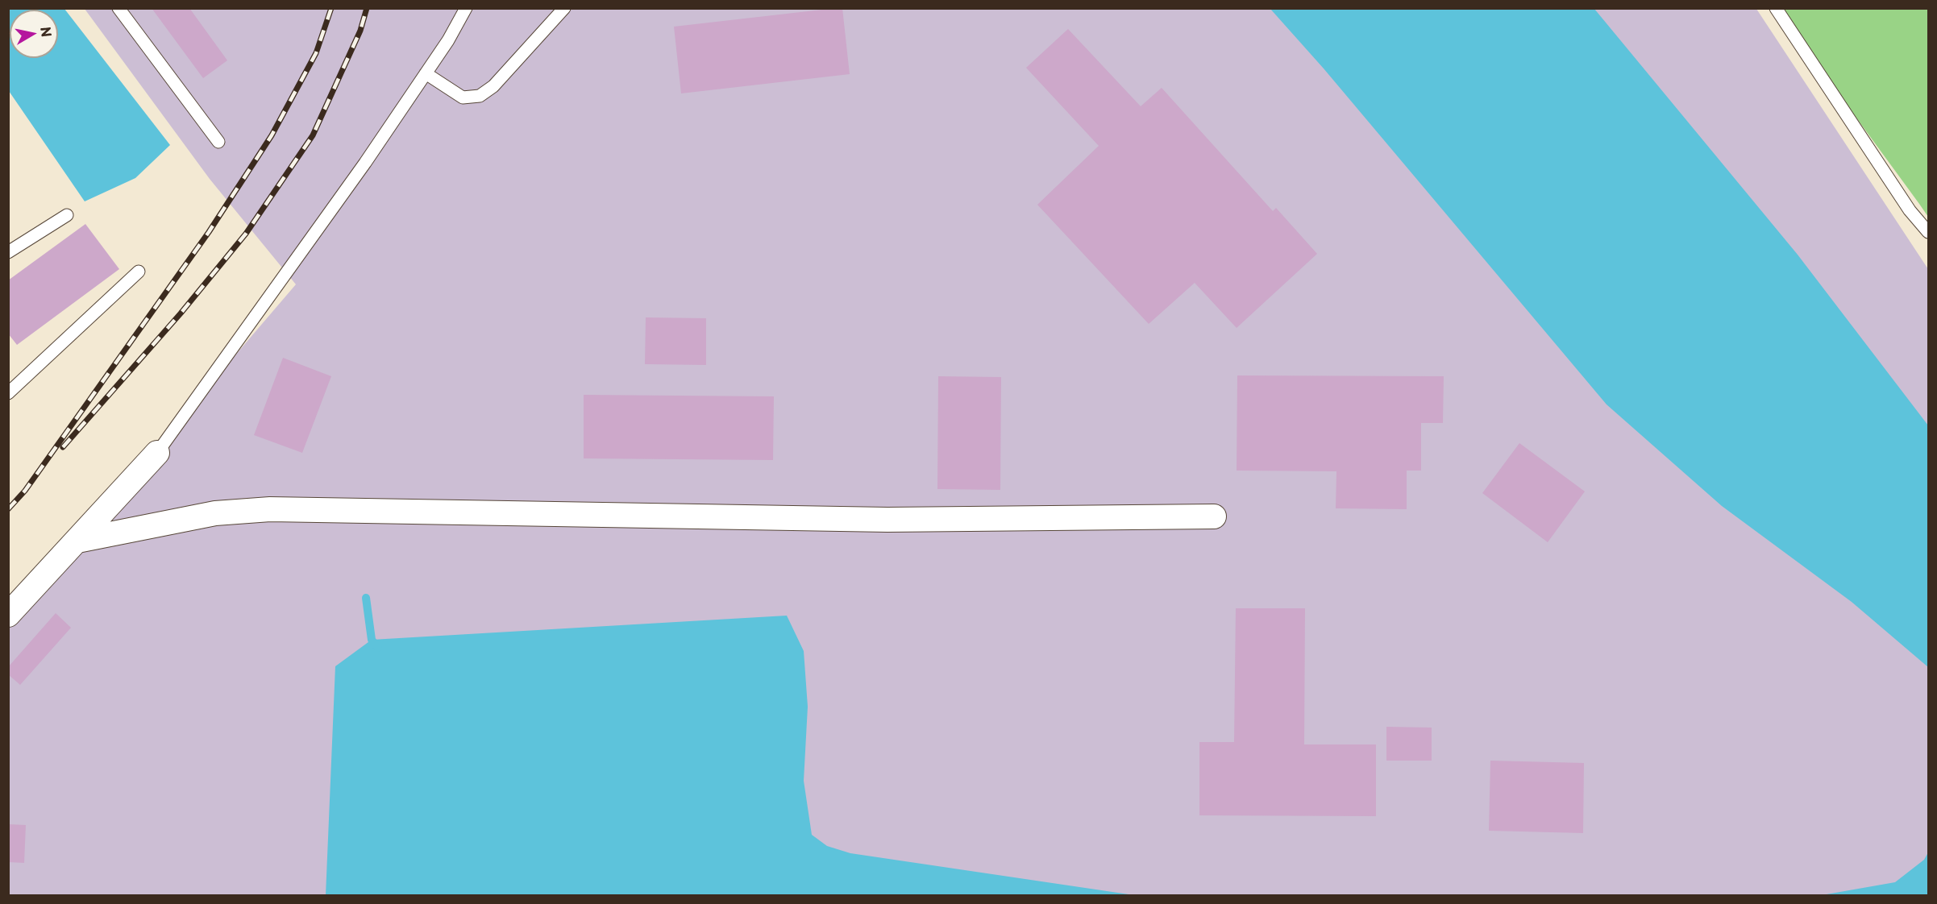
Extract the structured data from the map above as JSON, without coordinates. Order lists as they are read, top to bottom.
{
  "north": "right"
}
